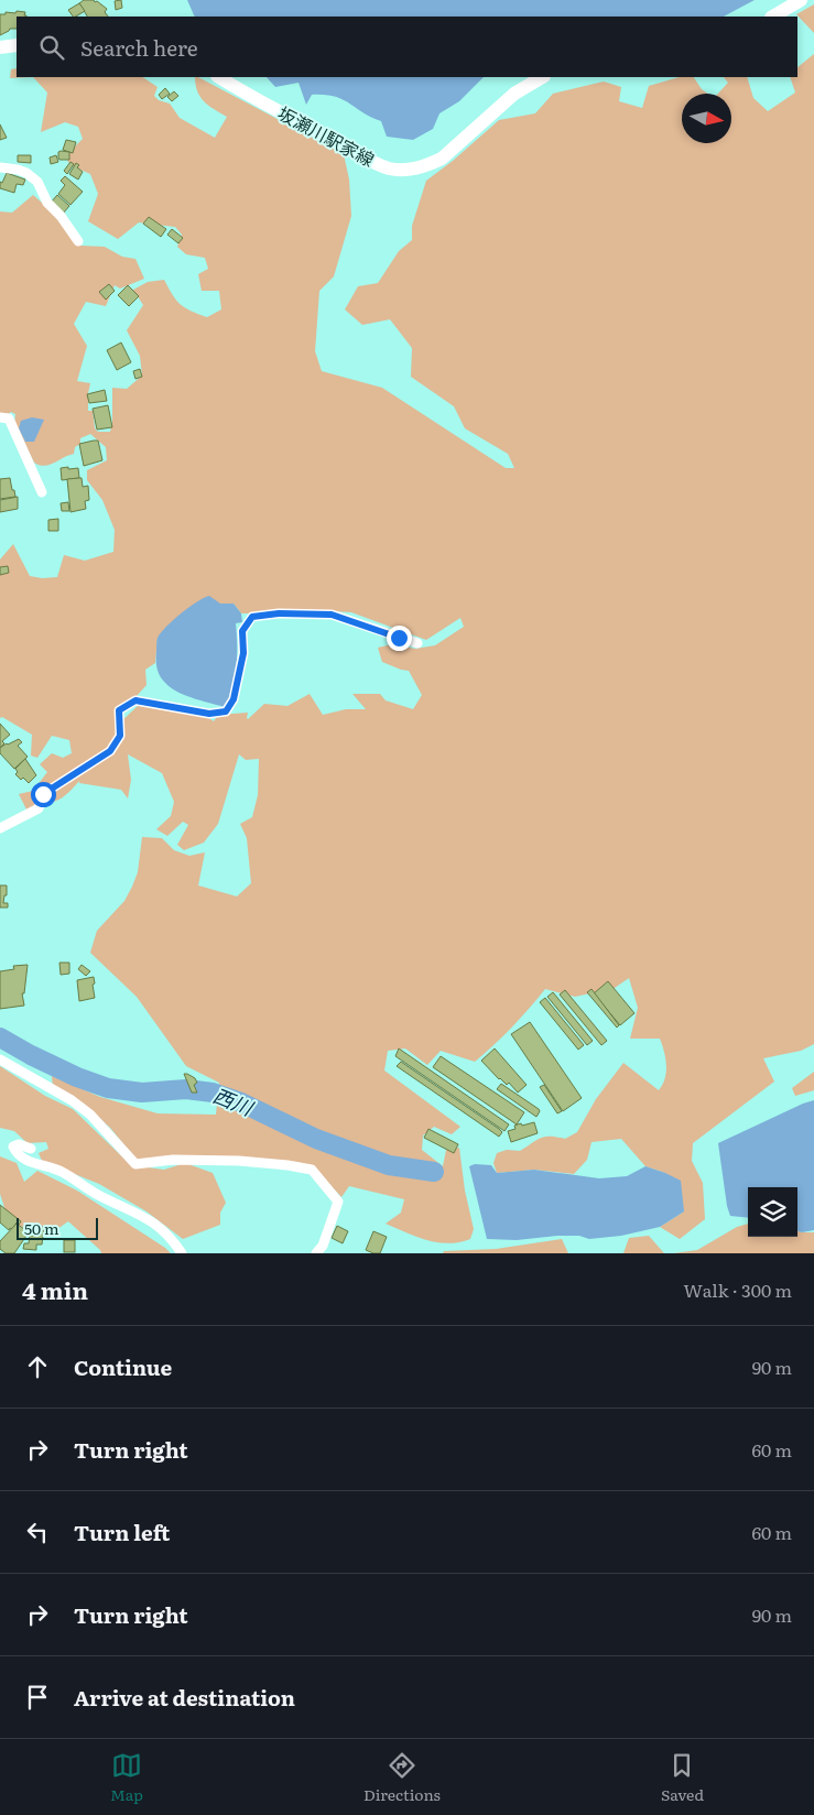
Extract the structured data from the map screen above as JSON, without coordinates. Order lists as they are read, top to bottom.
{
  "streets": {
    "main road": ["坂瀬川駅家線"]
  },
  "water": ["西川"],
  "scale_bar": "50 m",
  "north": "right",
  "page": {
    "search": "Search here",
    "scale": "50 m",
    "heading": ["4 min", "Walk · 300 m"],
    "list": [
      ["Continue", "90 m"],
      ["Turn right", "60 m"],
      ["Turn left", "60 m"],
      ["Turn right", "90 m"],
      "Arrive at destination"
    ],
    "nav": ["Map", "Directions", "Saved"]
  }
}
